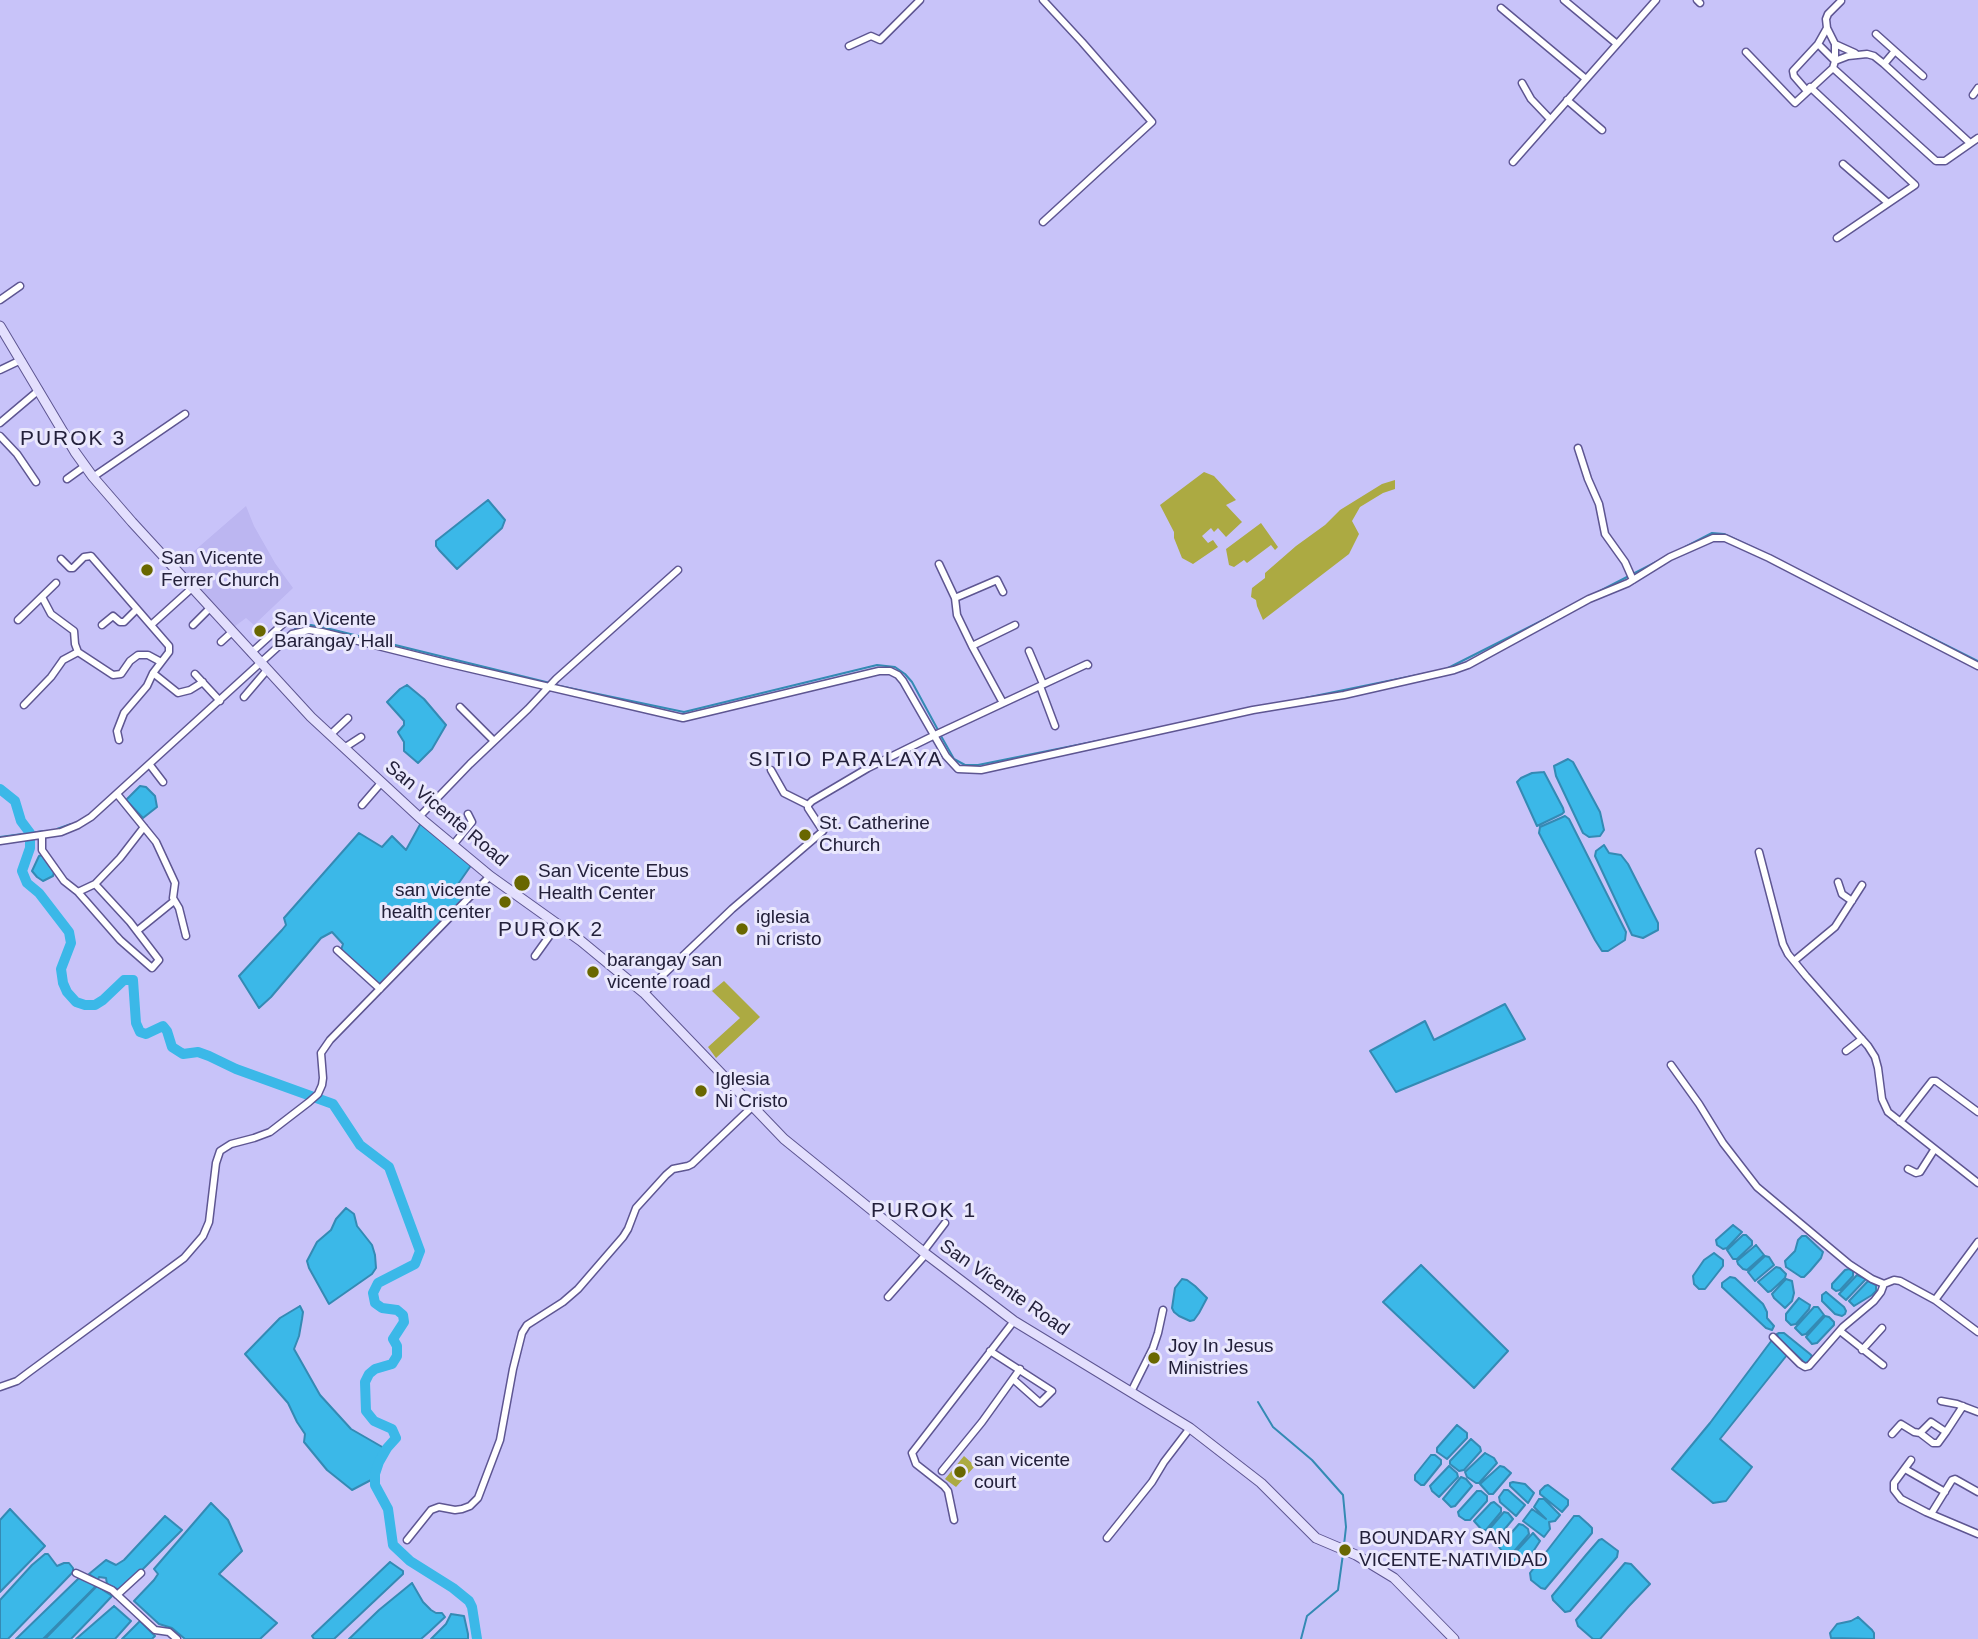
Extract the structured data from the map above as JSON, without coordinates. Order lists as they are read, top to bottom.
{
  "streets": {
    "street": ["San Vicente Road"]
  },
  "districts": [
    "PUROK 3",
    "SITIO PARALAYA",
    "PUROK 2",
    "PUROK 1"
  ],
  "places": [
    "San Vicente Ferrer Church",
    "San Vicente Barangay Hall",
    "St. Catherine Church",
    "San Vicente Ebus Health Center",
    "san vicente health center",
    "iglesia ni cristo",
    "barangay san vicente road",
    "Iglesia Ni Cristo",
    "Joy In Jesus Ministries",
    "san vicente court",
    "BOUNDARY SAN VICENTE-NATIVIDAD"
  ]
}
